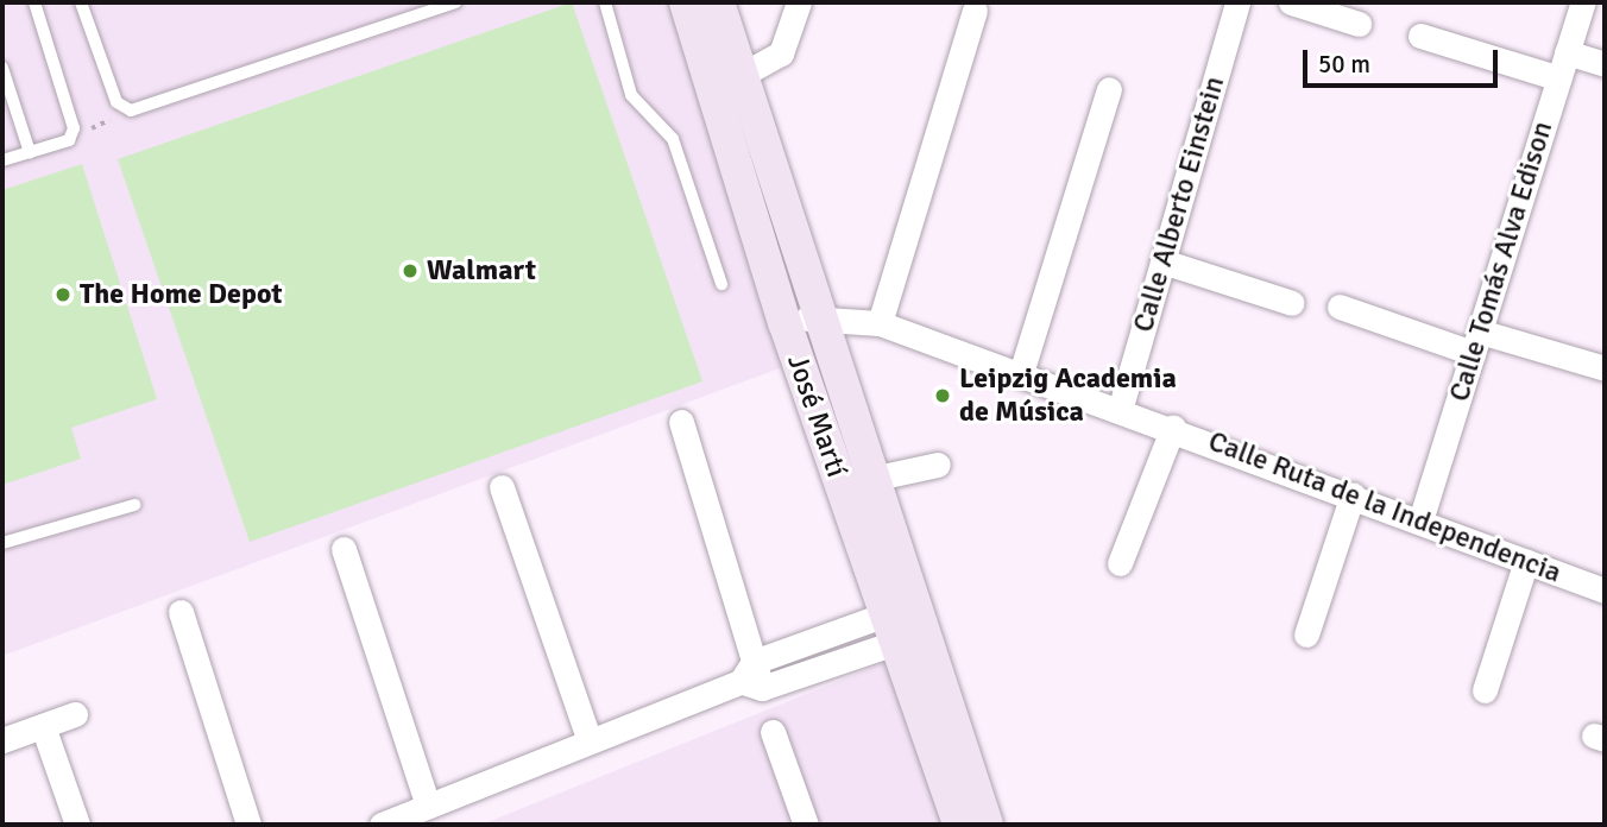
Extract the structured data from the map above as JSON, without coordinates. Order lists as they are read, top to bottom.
{
  "streets": {
    "main road": ["José Martí"],
    "street": ["Calle Alberto Einstein", "Calle Tomás Alva Edison", "Calle Ruta de la Independencia"]
  },
  "crossings": [
    ["Calle Alberto Einstein", "Calle Ruta de la Independencia"],
    ["Calle Tomás Alva Edison", "Calle Ruta de la Independencia"],
    ["José Martí", "Calle Ruta de la Independencia"]
  ],
  "places": ["Walmart", "The Home Depot", "Leipzig Academia de Música"],
  "scale_bar": "50 m"
}
